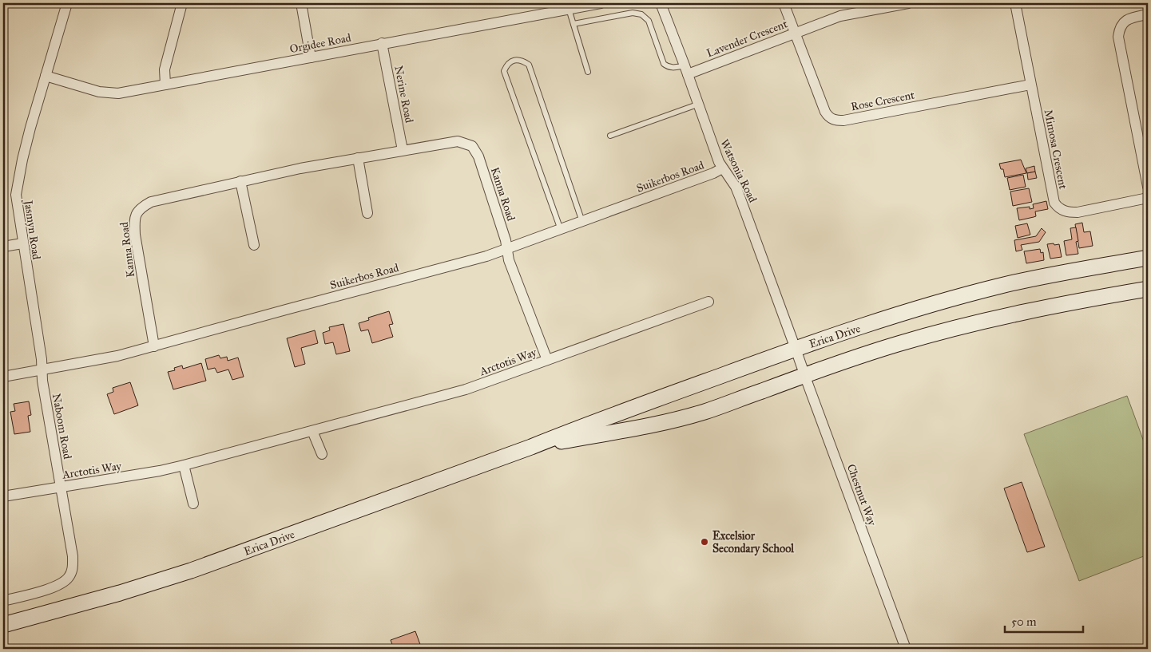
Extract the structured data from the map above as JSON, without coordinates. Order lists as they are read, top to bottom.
{
  "streets": {
    "main road": ["Erica Drive"],
    "street": [
      "Lavender Crescent",
      "Orgidee Road",
      "Nerine Road",
      "Rose Crescent",
      "Mimosa Crescent",
      "Watsonia Road",
      "Suikerbos Road",
      "Kanna Road",
      "Jasmyn Road",
      "Arctotis Way",
      "Naboom Road",
      "Chestnut Way"
    ]
  },
  "crossings": [
    ["Lavender Crescent", "Rose Crescent"],
    ["Lavender Crescent", "Watsonia Road"],
    ["Orgidee Road", "Nerine Road"],
    ["Orgidee Road", "Jasmyn Road"],
    ["Nerine Road", "Kanna Road"],
    ["Rose Crescent", "Mimosa Crescent"],
    ["Watsonia Road", "Suikerbos Road"],
    ["Watsonia Road", "Erica Drive"],
    ["Watsonia Road", "Chestnut Way"],
    ["Suikerbos Road", "Kanna Road"],
    ["Suikerbos Road", "Jasmyn Road"],
    ["Suikerbos Road", "Naboom Road"],
    ["Kanna Road", "Arctotis Way"],
    ["Jasmyn Road", "Naboom Road"],
    ["Erica Drive", "Chestnut Way"],
    ["Arctotis Way", "Naboom Road"]
  ],
  "places": ["Excelsior Secondary School"],
  "scale_bar": "50 m"
}
